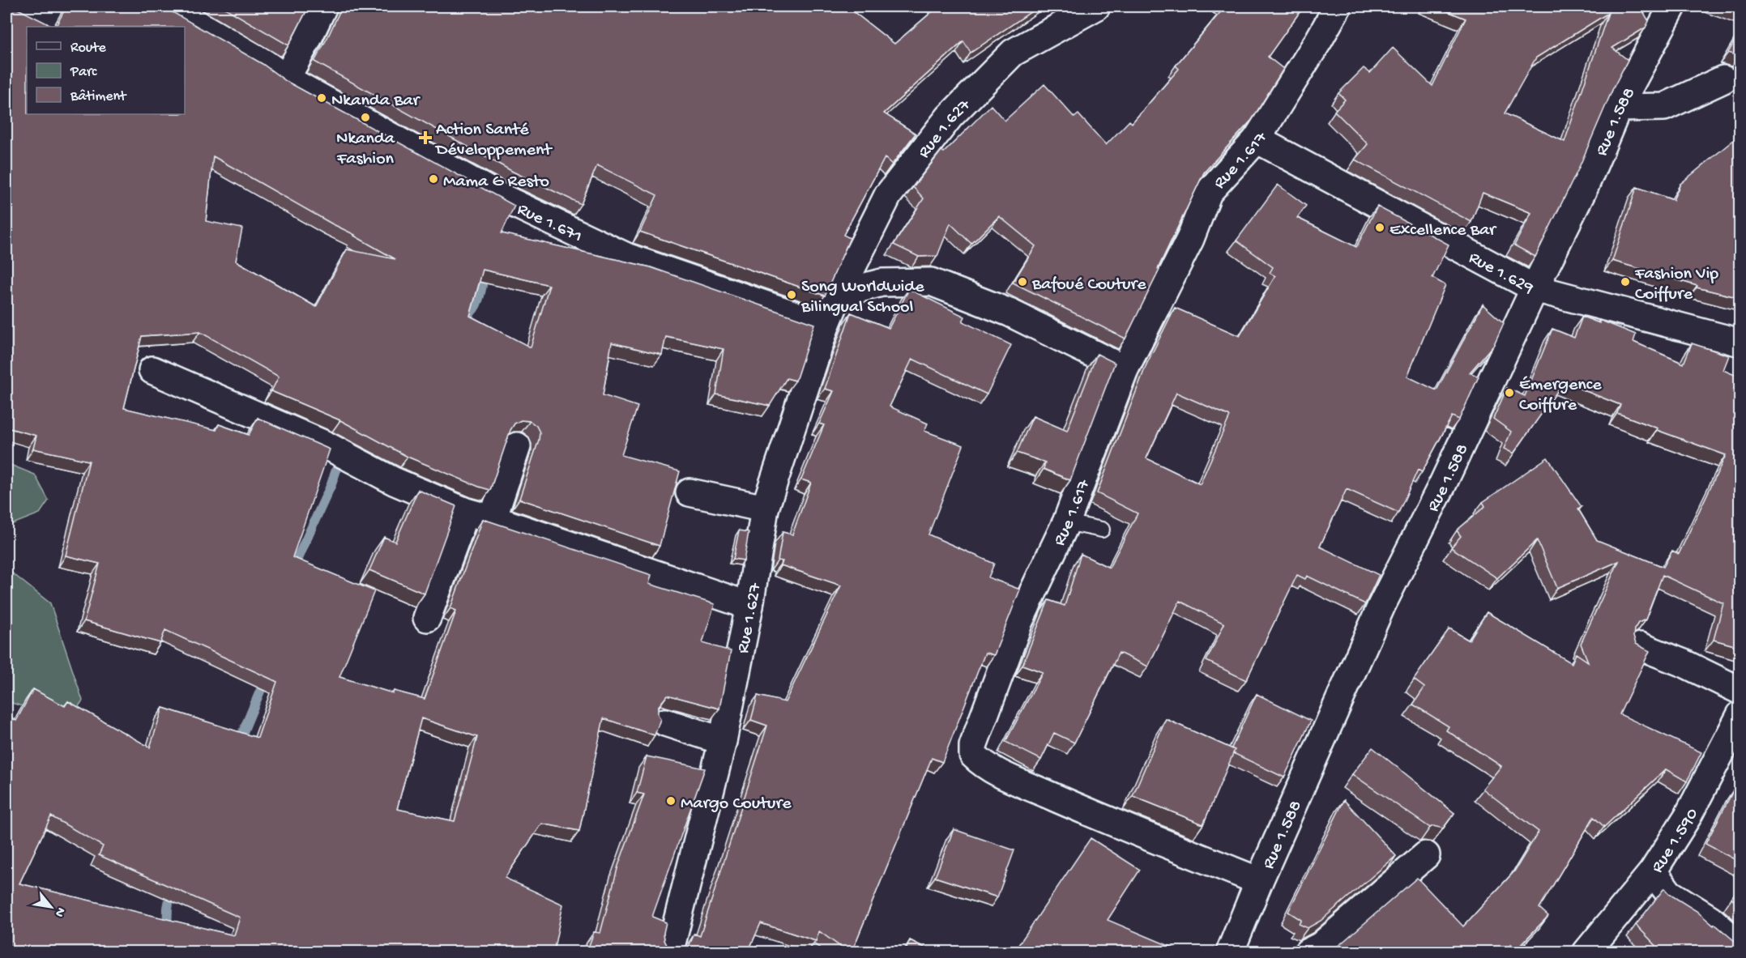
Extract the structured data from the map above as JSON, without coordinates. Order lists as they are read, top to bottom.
{
  "streets": {
    "street": [
      "Rue 1.588",
      "Rue 1.627",
      "Rue 1.617",
      "Rue 1.671",
      "Rue 1.629",
      "Rue 1.590"
    ]
  },
  "crossings": [
    ["Rue 1.588", "Rue 1.617"],
    ["Rue 1.588", "Rue 1.629"],
    ["Rue 1.627", "Rue 1.671"],
    ["Rue 1.617", "Rue 1.629"]
  ],
  "places": {
    "other": [
      "Nkanda Bar",
      "Nkanda Fashion",
      "Mama G Resto",
      "Excellence Bar",
      "Bafoué Couture",
      "Fashion Vip Coiffure",
      "Song Worldwide Bilingual School",
      "Émergence Coiffure",
      "Margo Couture"
    ],
    "health": ["Action Santé Développement"]
  },
  "legend": ["Route", "Parc", "Bâtiment"],
  "north": "bottom right"
}
